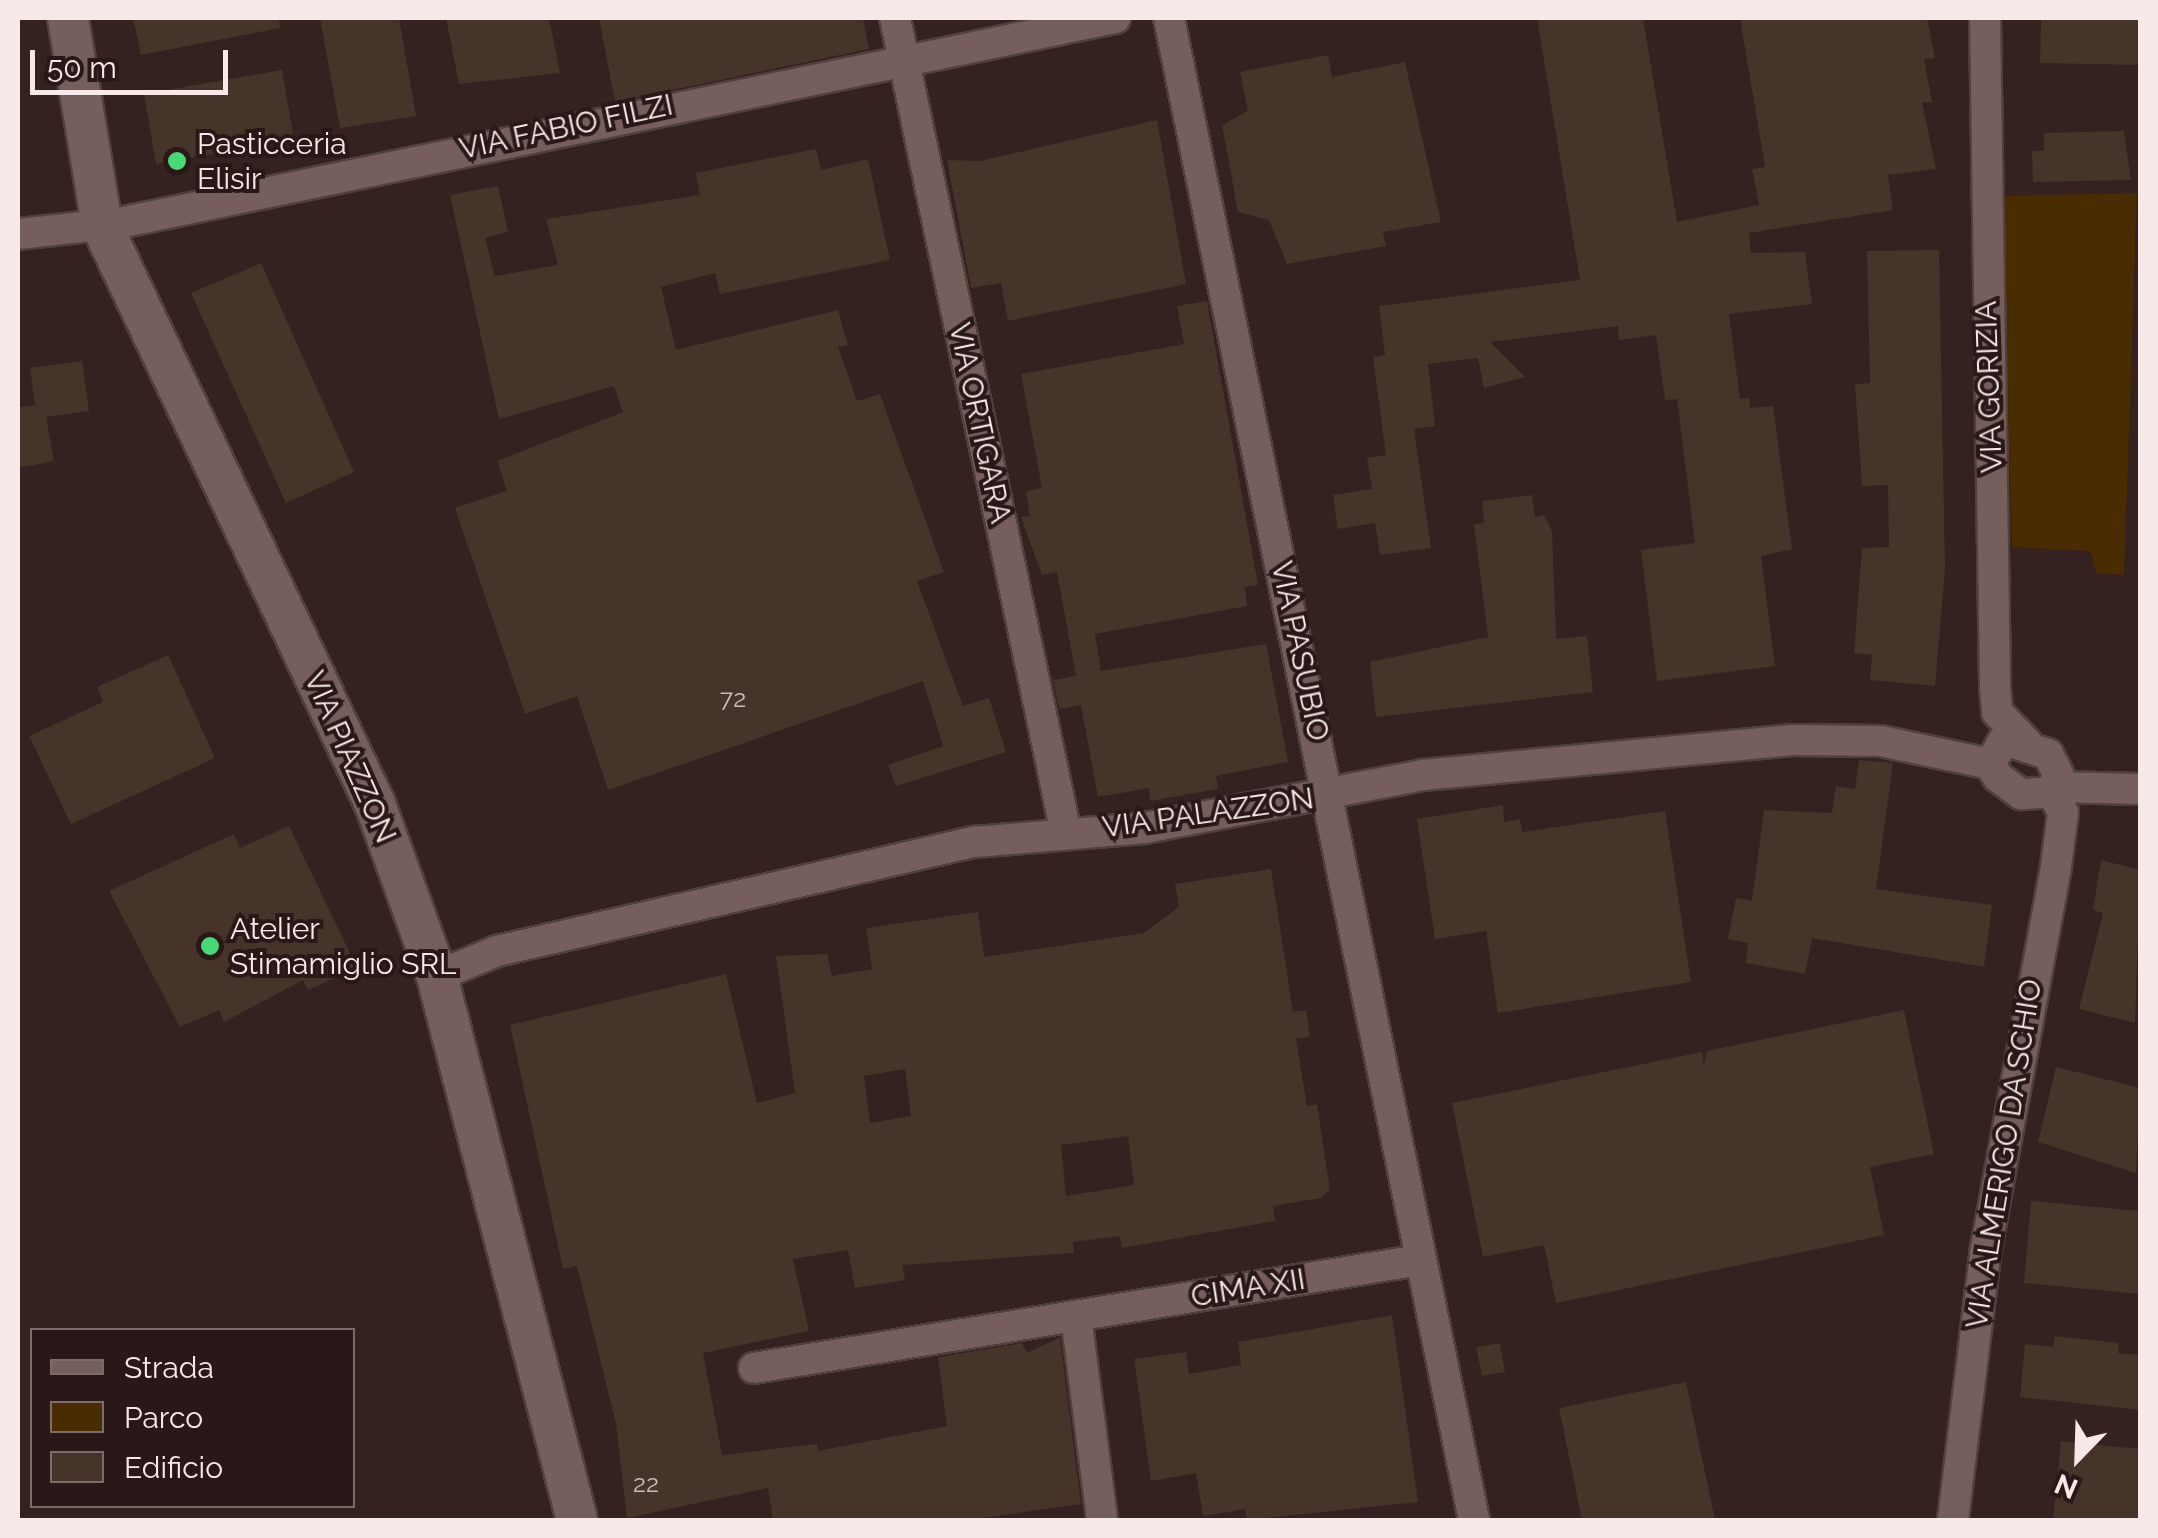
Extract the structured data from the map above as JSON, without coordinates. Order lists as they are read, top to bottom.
{
  "streets": {
    "street": [
      "VIA FABIO FILZI",
      "VIA GORIZIA",
      "VIA ORTIGARA",
      "VIA PASUBIO",
      "VIA PIAZZON",
      "VIA PALAZZON",
      "VIA ALMERIGO DA SCHIO",
      "CIMA XII"
    ]
  },
  "crossings": [
    ["VIA FABIO FILZI", "VIA ORTIGARA"],
    ["VIA FABIO FILZI", "VIA PIAZZON"],
    ["VIA GORIZIA", "VIA ALMERIGO DA SCHIO"],
    ["VIA ORTIGARA", "VIA PALAZZON"],
    ["VIA PASUBIO", "VIA PALAZZON"],
    ["VIA PASUBIO", "CIMA XII"],
    ["VIA PIAZZON", "VIA PALAZZON"]
  ],
  "places": ["Pasticceria Elisir", "Atelier Stimamiglio SRL"],
  "house_numbers": ["72", "22"],
  "legend": ["Strada", "Parco", "Edificio"],
  "scale_bar": "50 m",
  "north": "bottom left"
}
